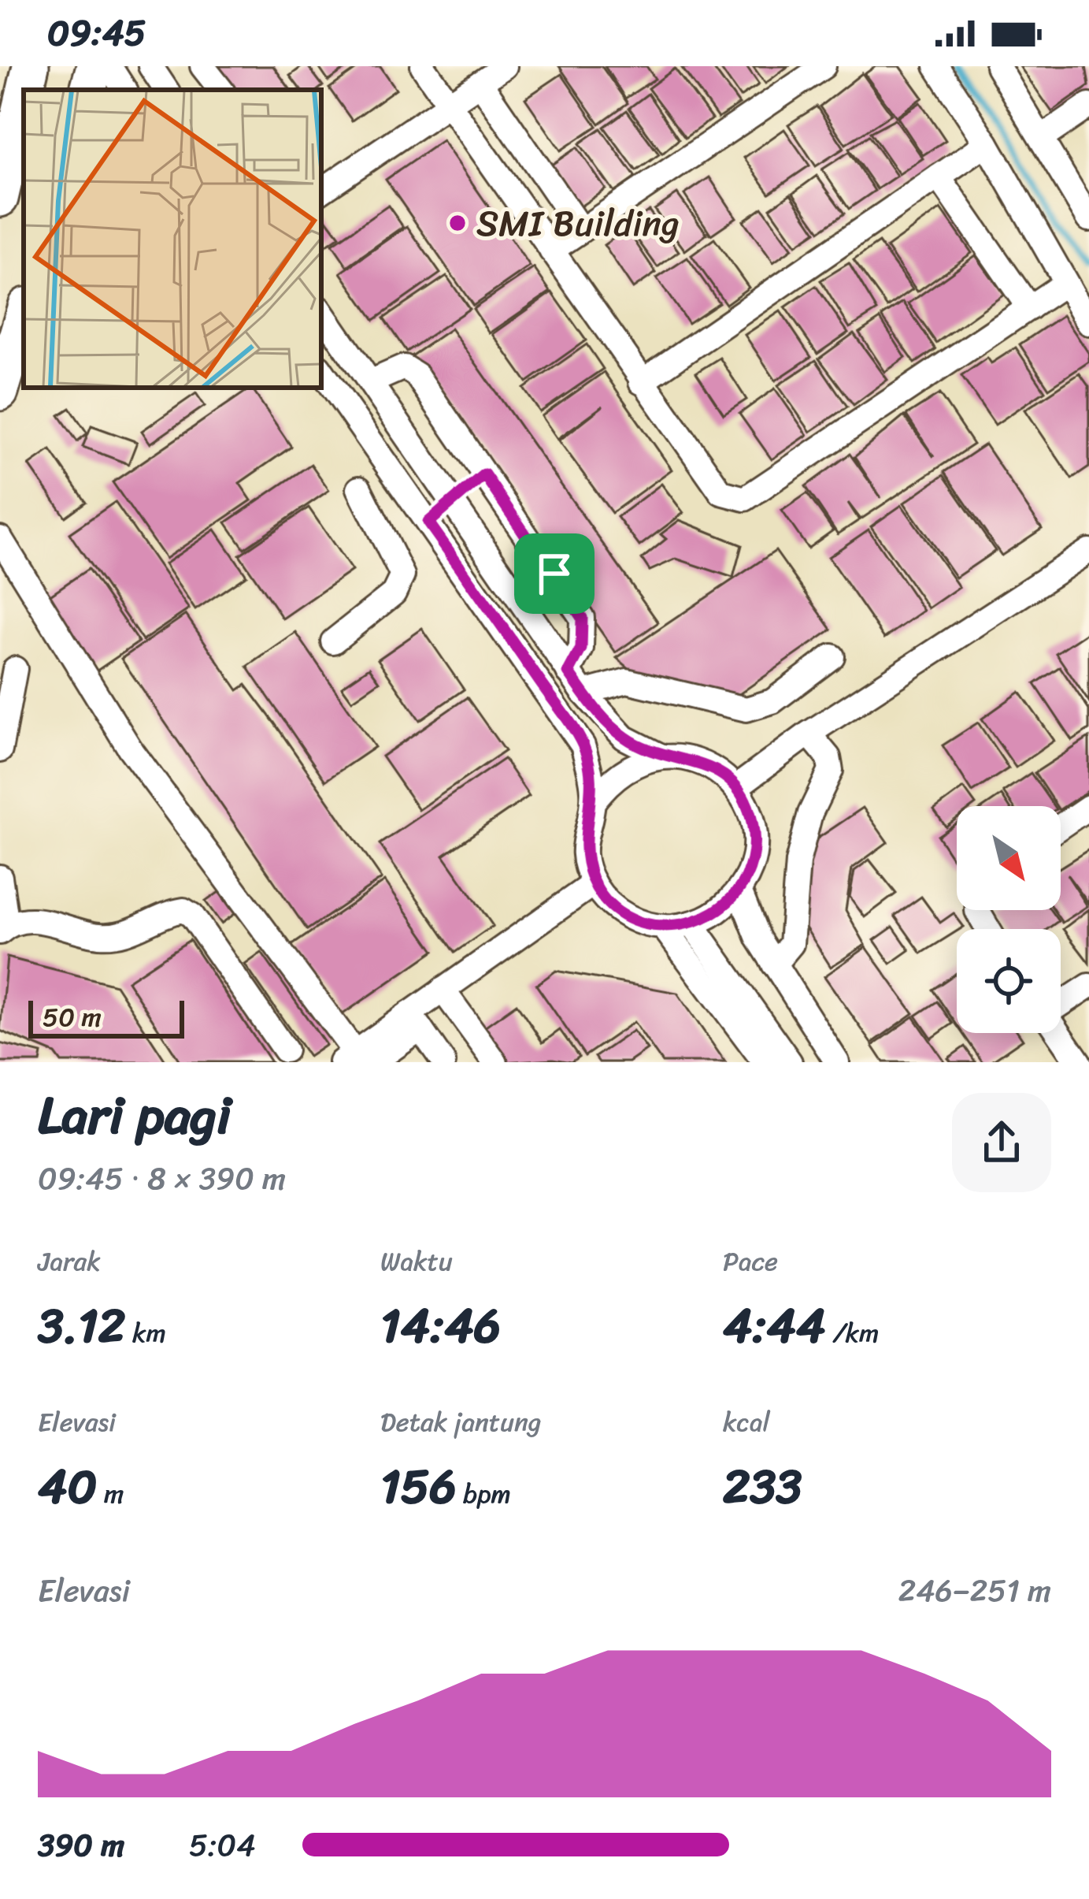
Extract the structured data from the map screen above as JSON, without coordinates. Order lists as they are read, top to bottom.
{
  "places": ["SMI Building"],
  "scale_bar": "50 m",
  "north": "bottom right",
  "page": {
    "status": "09:45",
    "scale": "50 m",
    "heading": ["Lari pagi", "09:45 · 8 × 390 m"],
    "stats": [
      ["Jarak", "3.12 km"],
      ["Waktu", "14:46"],
      ["Pace", "4:44 /km"],
      ["Elevasi", "40 m"],
      ["Detak jantung", "156 bpm"],
      ["kcal", "233"]
    ],
    "chart": ["Elevasi", "246–251 m"],
    "list": [
      {
        "name": "390 m",
        "note": "5:04"
      }
    ]
  }
}
